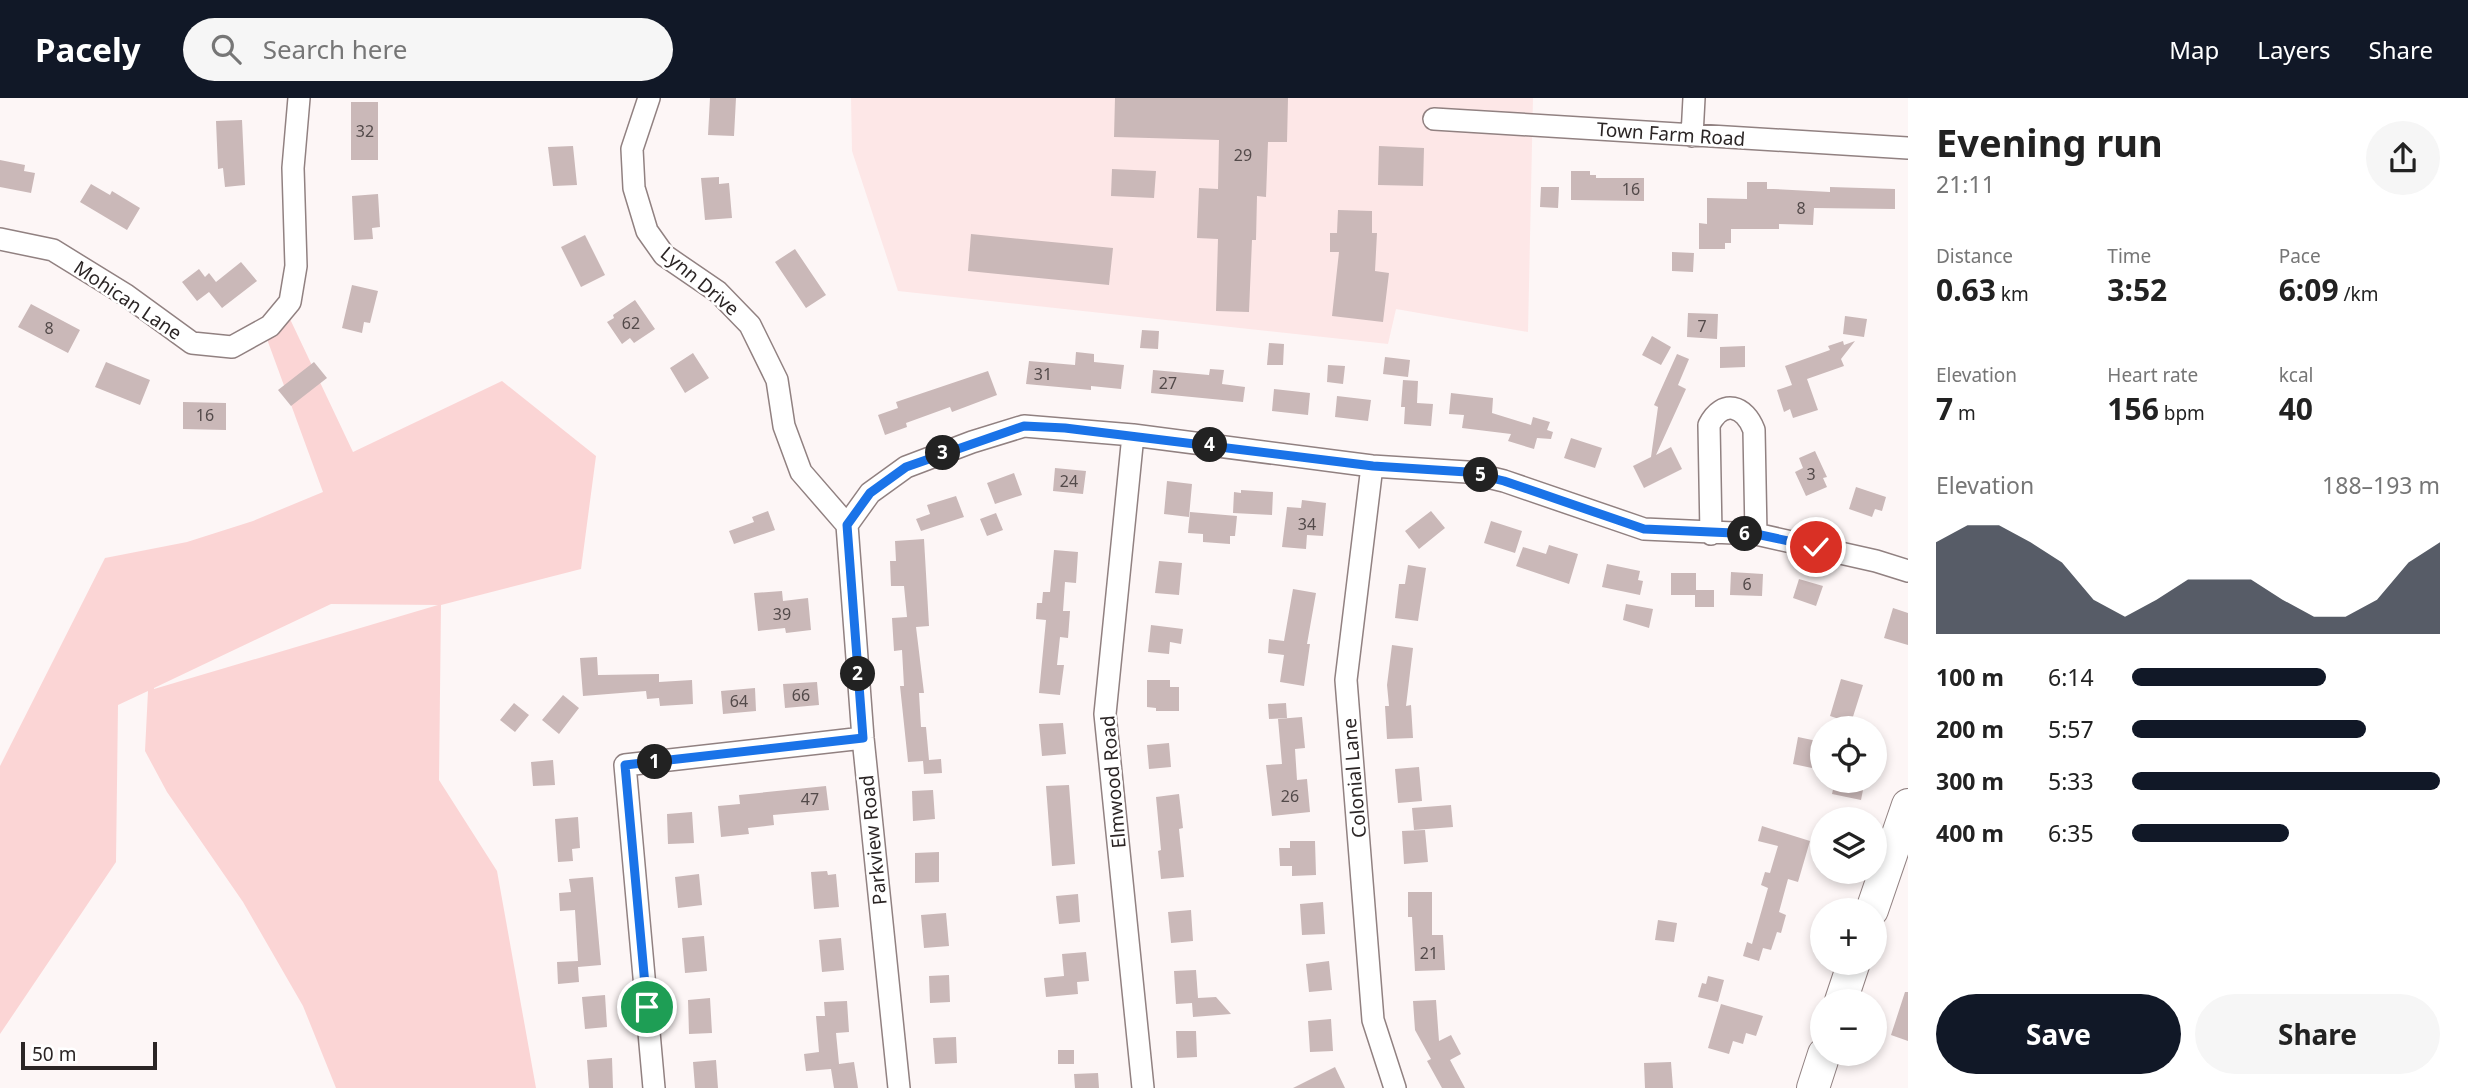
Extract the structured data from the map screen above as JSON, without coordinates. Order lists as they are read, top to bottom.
{
  "streets": {
    "street": [
      "Town Farm Road",
      "Lynn Drive",
      "Mohican Lane",
      "Colonial Lane",
      "Elmwood Road",
      "Parkview Road"
    ]
  },
  "crossings": [
    ["Lynn Drive", "Parkview Road"]
  ],
  "house_numbers": [
    "32",
    "29",
    "16",
    "8",
    "62",
    "7",
    "8",
    "31",
    "27",
    "16",
    "3",
    "24",
    "34",
    "6",
    "39",
    "66",
    "64",
    "26",
    "47",
    "21"
  ],
  "scale_bar": "50 m",
  "page": {
    "header": "Pacely",
    "search": "Search here",
    "nav": ["Map", "Layers", "Share"],
    "heading": ["Evening run", "21:11"],
    "stats": [
      ["Distance", "0.63 km"],
      ["Time", "3:52"],
      ["Pace", "6:09 /km"],
      ["Elevation", "7 m"],
      ["Heart rate", "156 bpm"],
      ["kcal", "40"]
    ],
    "pins": [
      "4",
      "3",
      "5",
      "6",
      "2",
      "1"
    ],
    "chart": ["Elevation", "188–193 m"],
    "list": [
      {
        "name": "100 m",
        "note": "6:14"
      },
      {
        "name": "200 m",
        "note": "5:57"
      },
      {
        "name": "300 m",
        "note": "5:33"
      },
      {
        "name": "400 m",
        "note": "6:35"
      }
    ],
    "map_buttons": ["+", "−"],
    "buttons": ["Save", "Share"],
    "scale": "50 m"
  }
}
